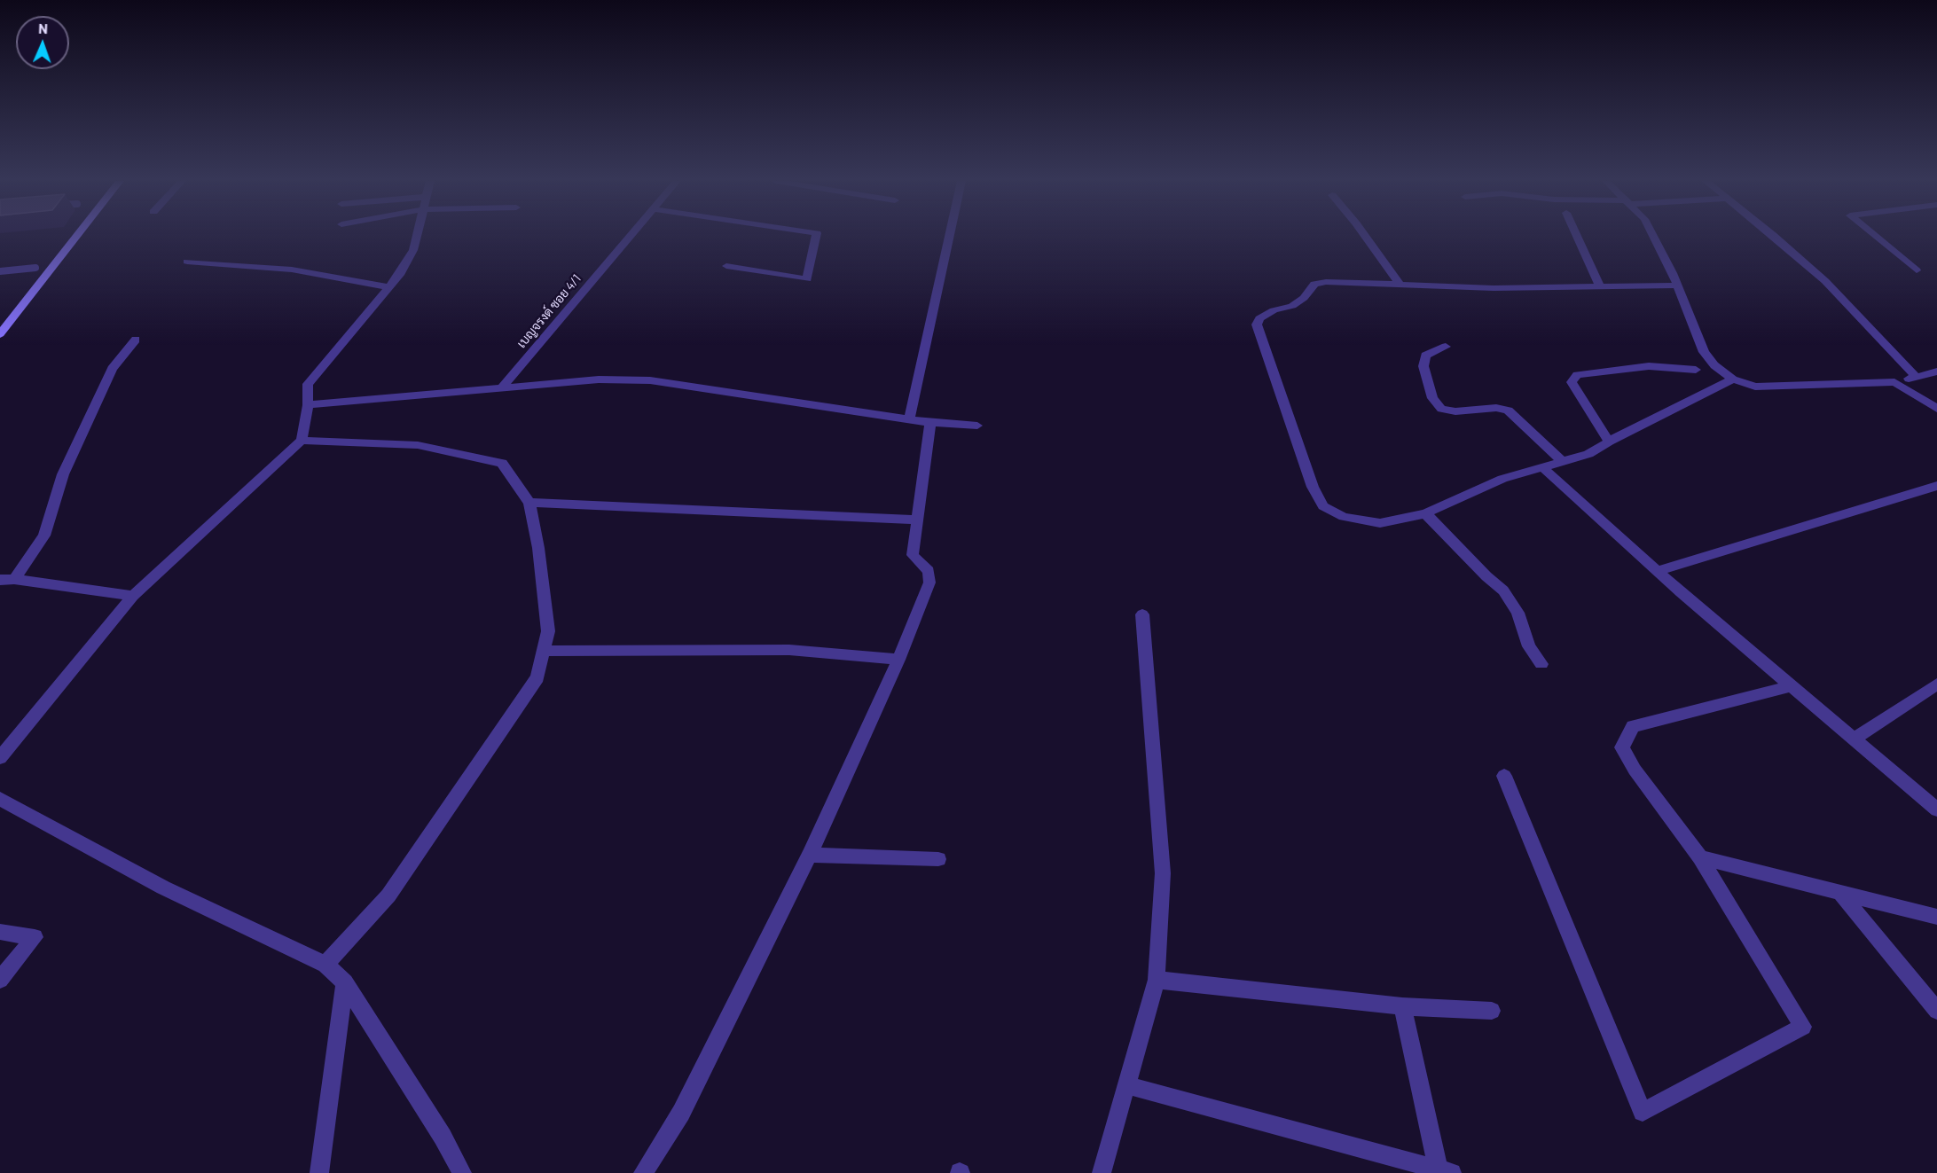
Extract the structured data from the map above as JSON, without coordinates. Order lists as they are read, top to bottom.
{
  "streets": {
    "street": ["เบญจรงด์ ซอย 4/1"]
  },
  "north": "top"
}
